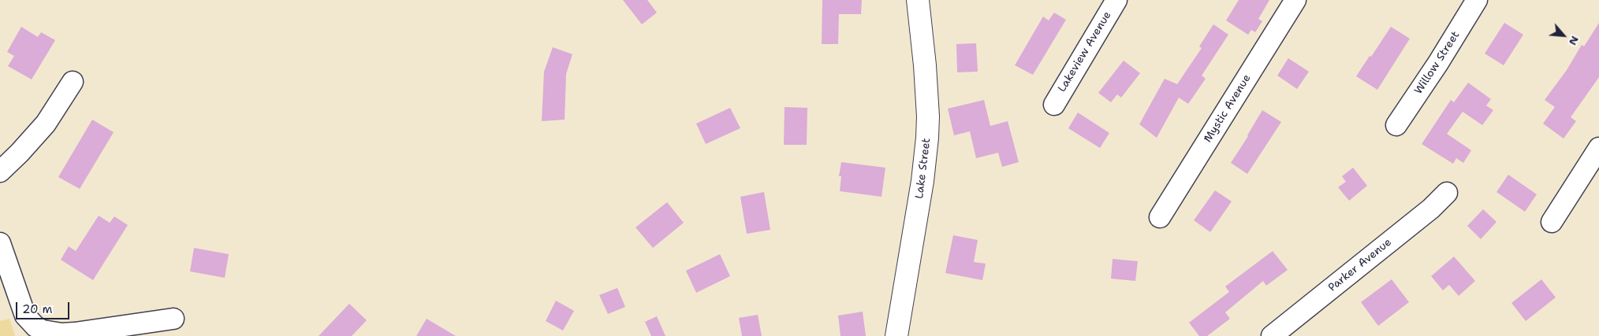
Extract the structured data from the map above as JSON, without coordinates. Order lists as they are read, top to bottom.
{
  "streets": {
    "street": [
      "Lakeview Avenue",
      "Willow Street",
      "Mystic Avenue",
      "Lake Street",
      "Parker Avenue"
    ]
  },
  "scale_bar": "20 m",
  "north": "bottom right"
}
